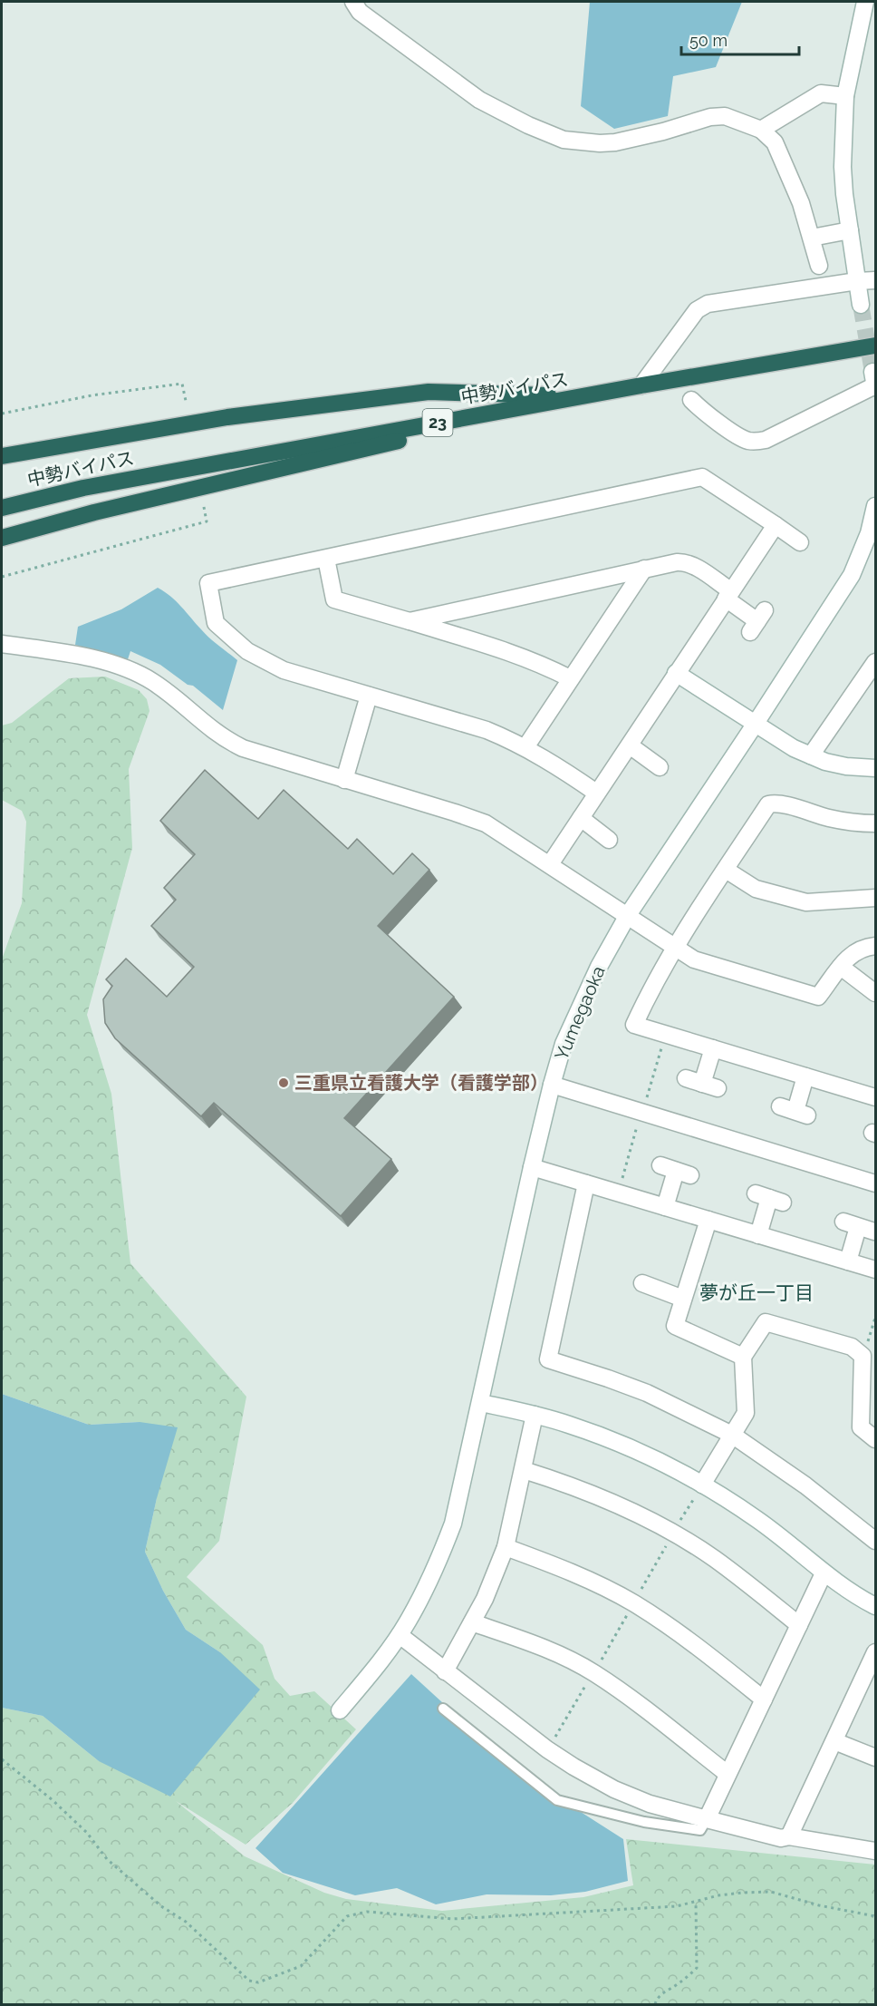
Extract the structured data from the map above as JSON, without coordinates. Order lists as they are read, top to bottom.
{
  "streets": {
    "highway": ["中勢バイパス", "23"],
    "street": ["Yumegaoka"]
  },
  "districts": ["夢が丘一丁目"],
  "places": ["三重県立看護大学（看護学部）"],
  "scale_bar": "50 m"
}
